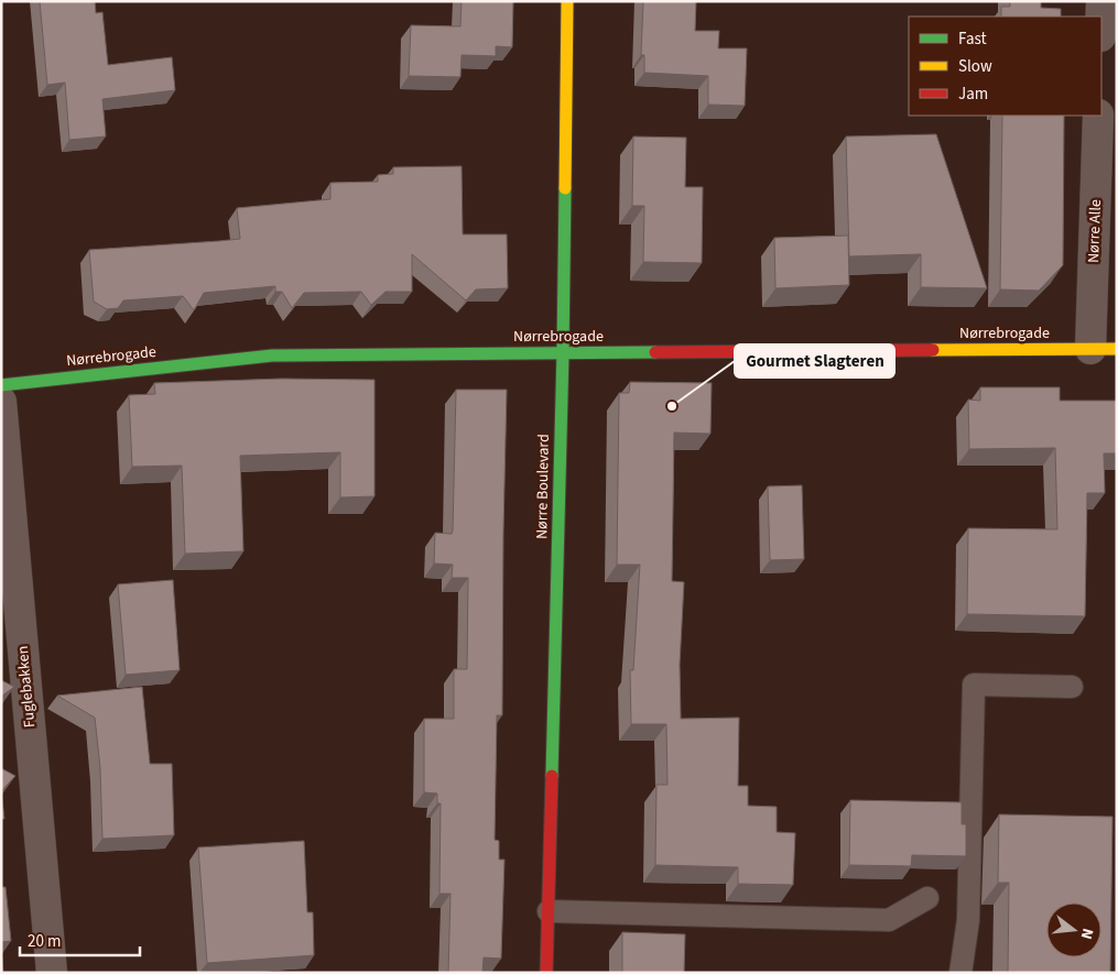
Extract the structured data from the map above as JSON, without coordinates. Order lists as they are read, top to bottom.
{
  "streets": {
    "street": [
      "Nørre Alle",
      "Nørrebrogade",
      "Nørre Boulevard",
      "Fuglebakken"
    ]
  },
  "crossings": [
    ["Nørre Alle", "Nørrebrogade"],
    ["Nørrebrogade", "Nørre Boulevard"]
  ],
  "places": ["Gourmet Slagteren"],
  "legend": ["Fast", "Slow", "Jam"],
  "scale_bar": "20 m",
  "north": "right"
}
